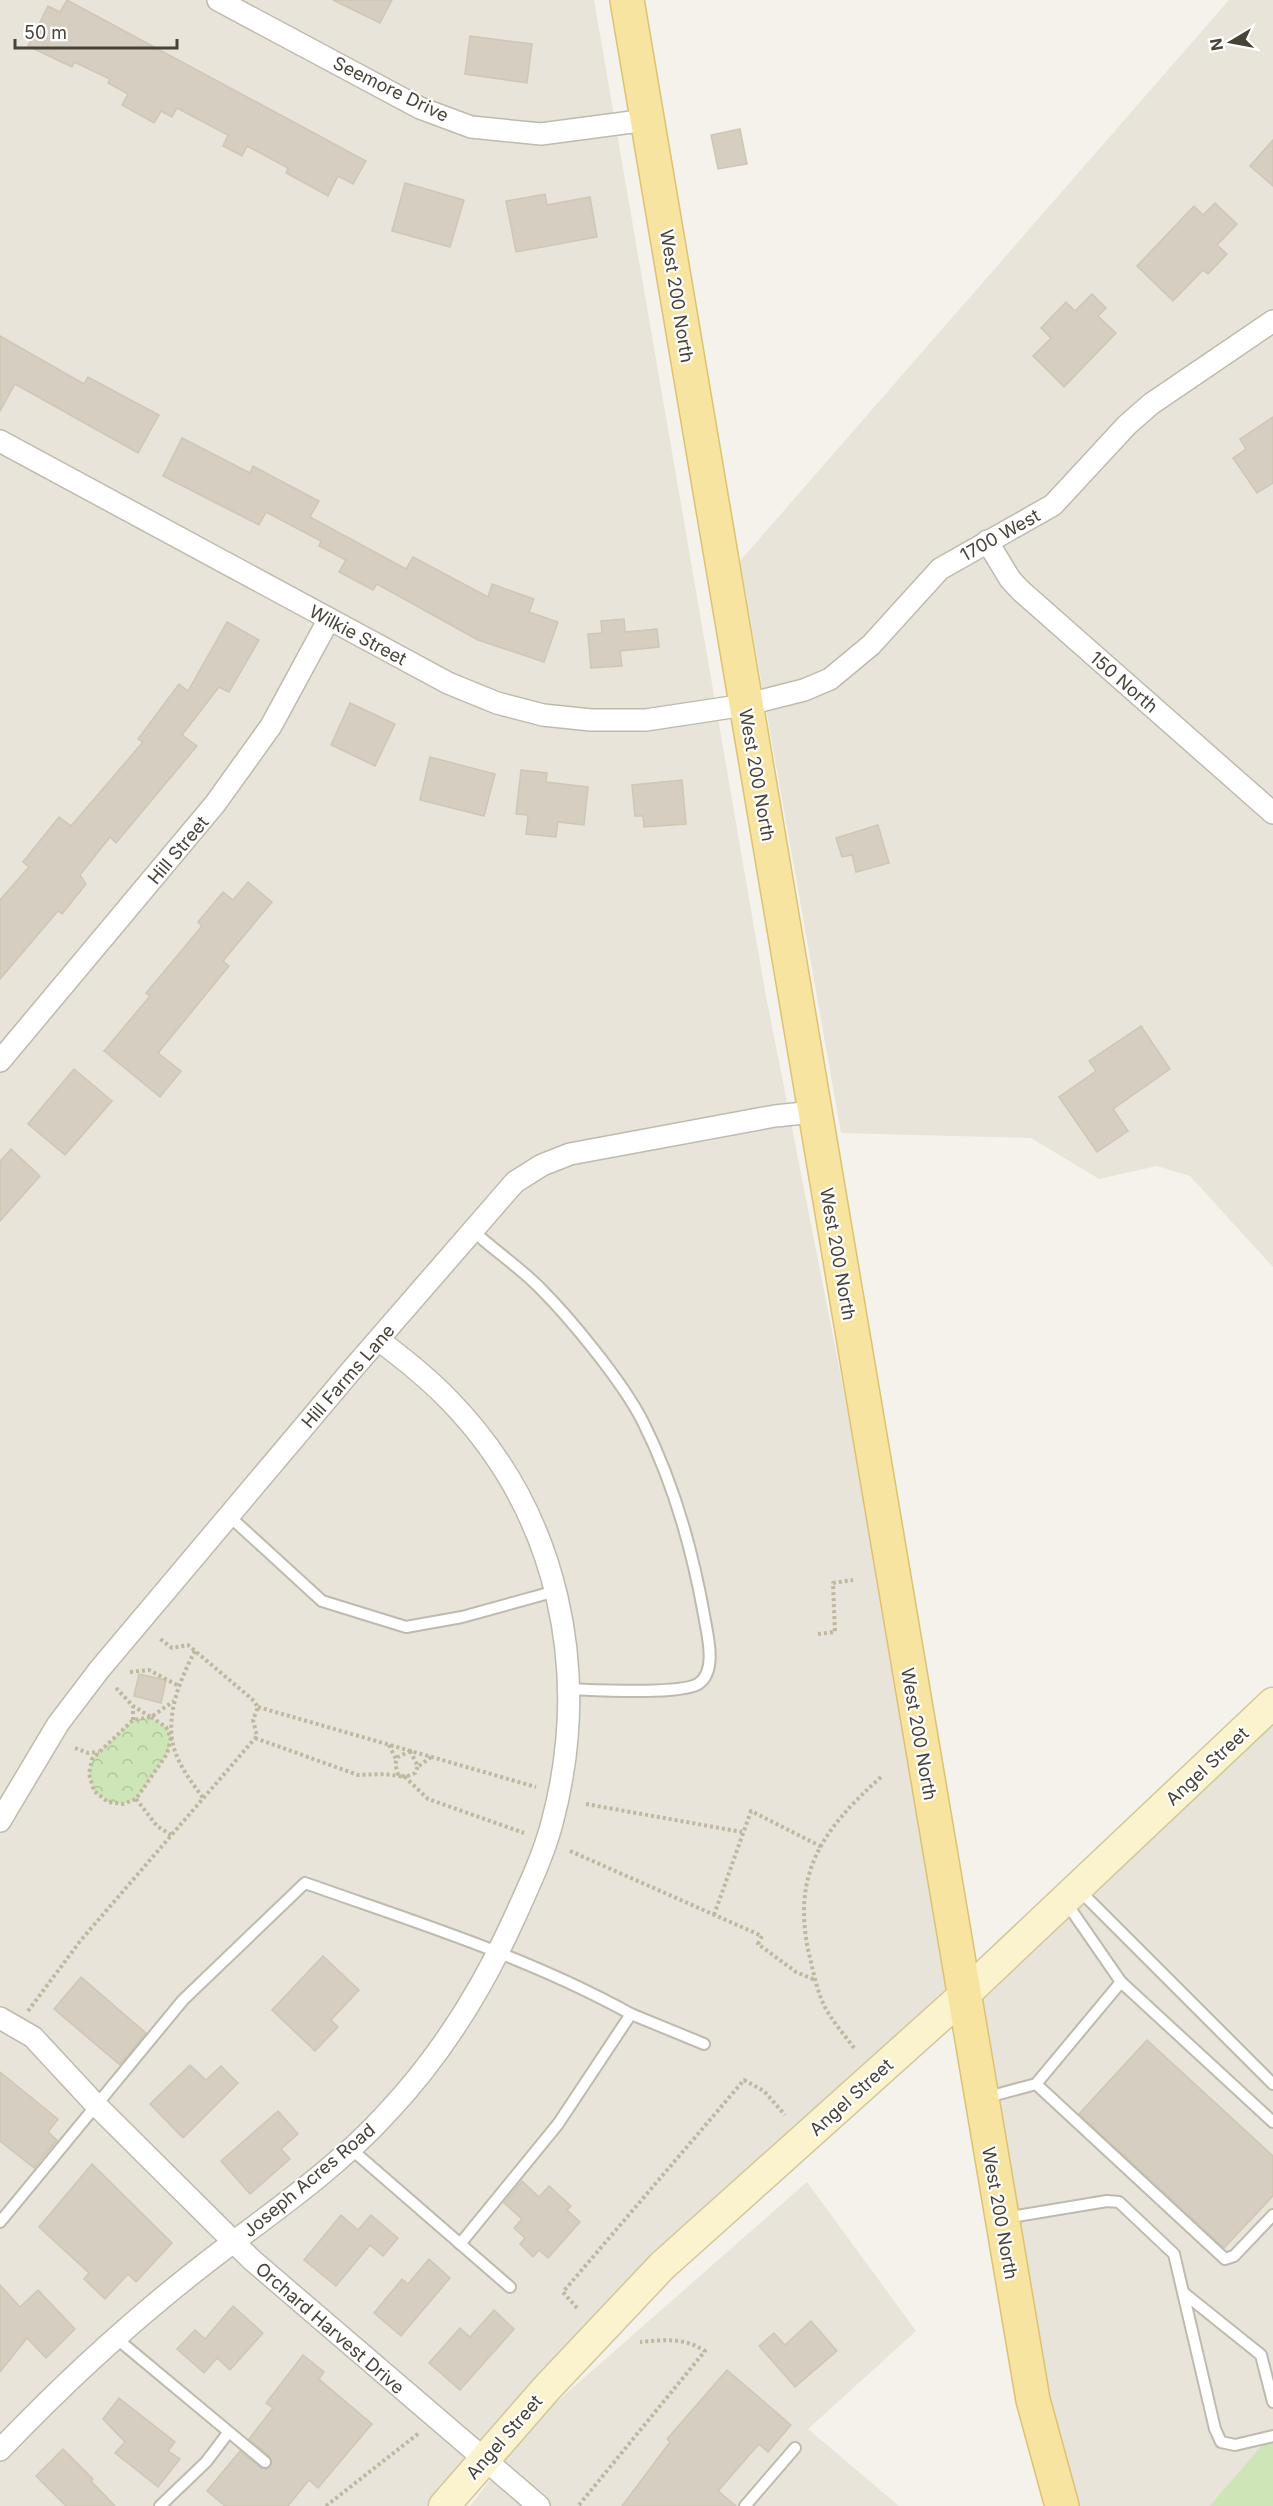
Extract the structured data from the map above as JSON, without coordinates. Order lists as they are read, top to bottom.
{
  "streets": {
    "main road": ["West 200 North", "Angel Street"],
    "street": [
      "Seemore Drive",
      "1700 West",
      "Wilkie Street",
      "150 North",
      "Hill Street",
      "Hill Farms Lane",
      "Joseph Acres Road",
      "Orchard Harvest Drive"
    ]
  },
  "crossings": [
    ["Seemore Drive", "West 200 North"],
    ["West 200 North", "1700 West"],
    ["West 200 North", "Wilkie Street"],
    ["West 200 North", "Hill Farms Lane"],
    ["West 200 North", "Angel Street"],
    ["1700 West", "Wilkie Street"],
    ["1700 West", "150 North"],
    ["Wilkie Street", "Hill Street"],
    ["Hill Farms Lane", "Joseph Acres Road"],
    ["Angel Street", "Orchard Harvest Drive"],
    ["Joseph Acres Road", "Orchard Harvest Drive"]
  ],
  "scale_bar": "50 m",
  "north": "left"
}
